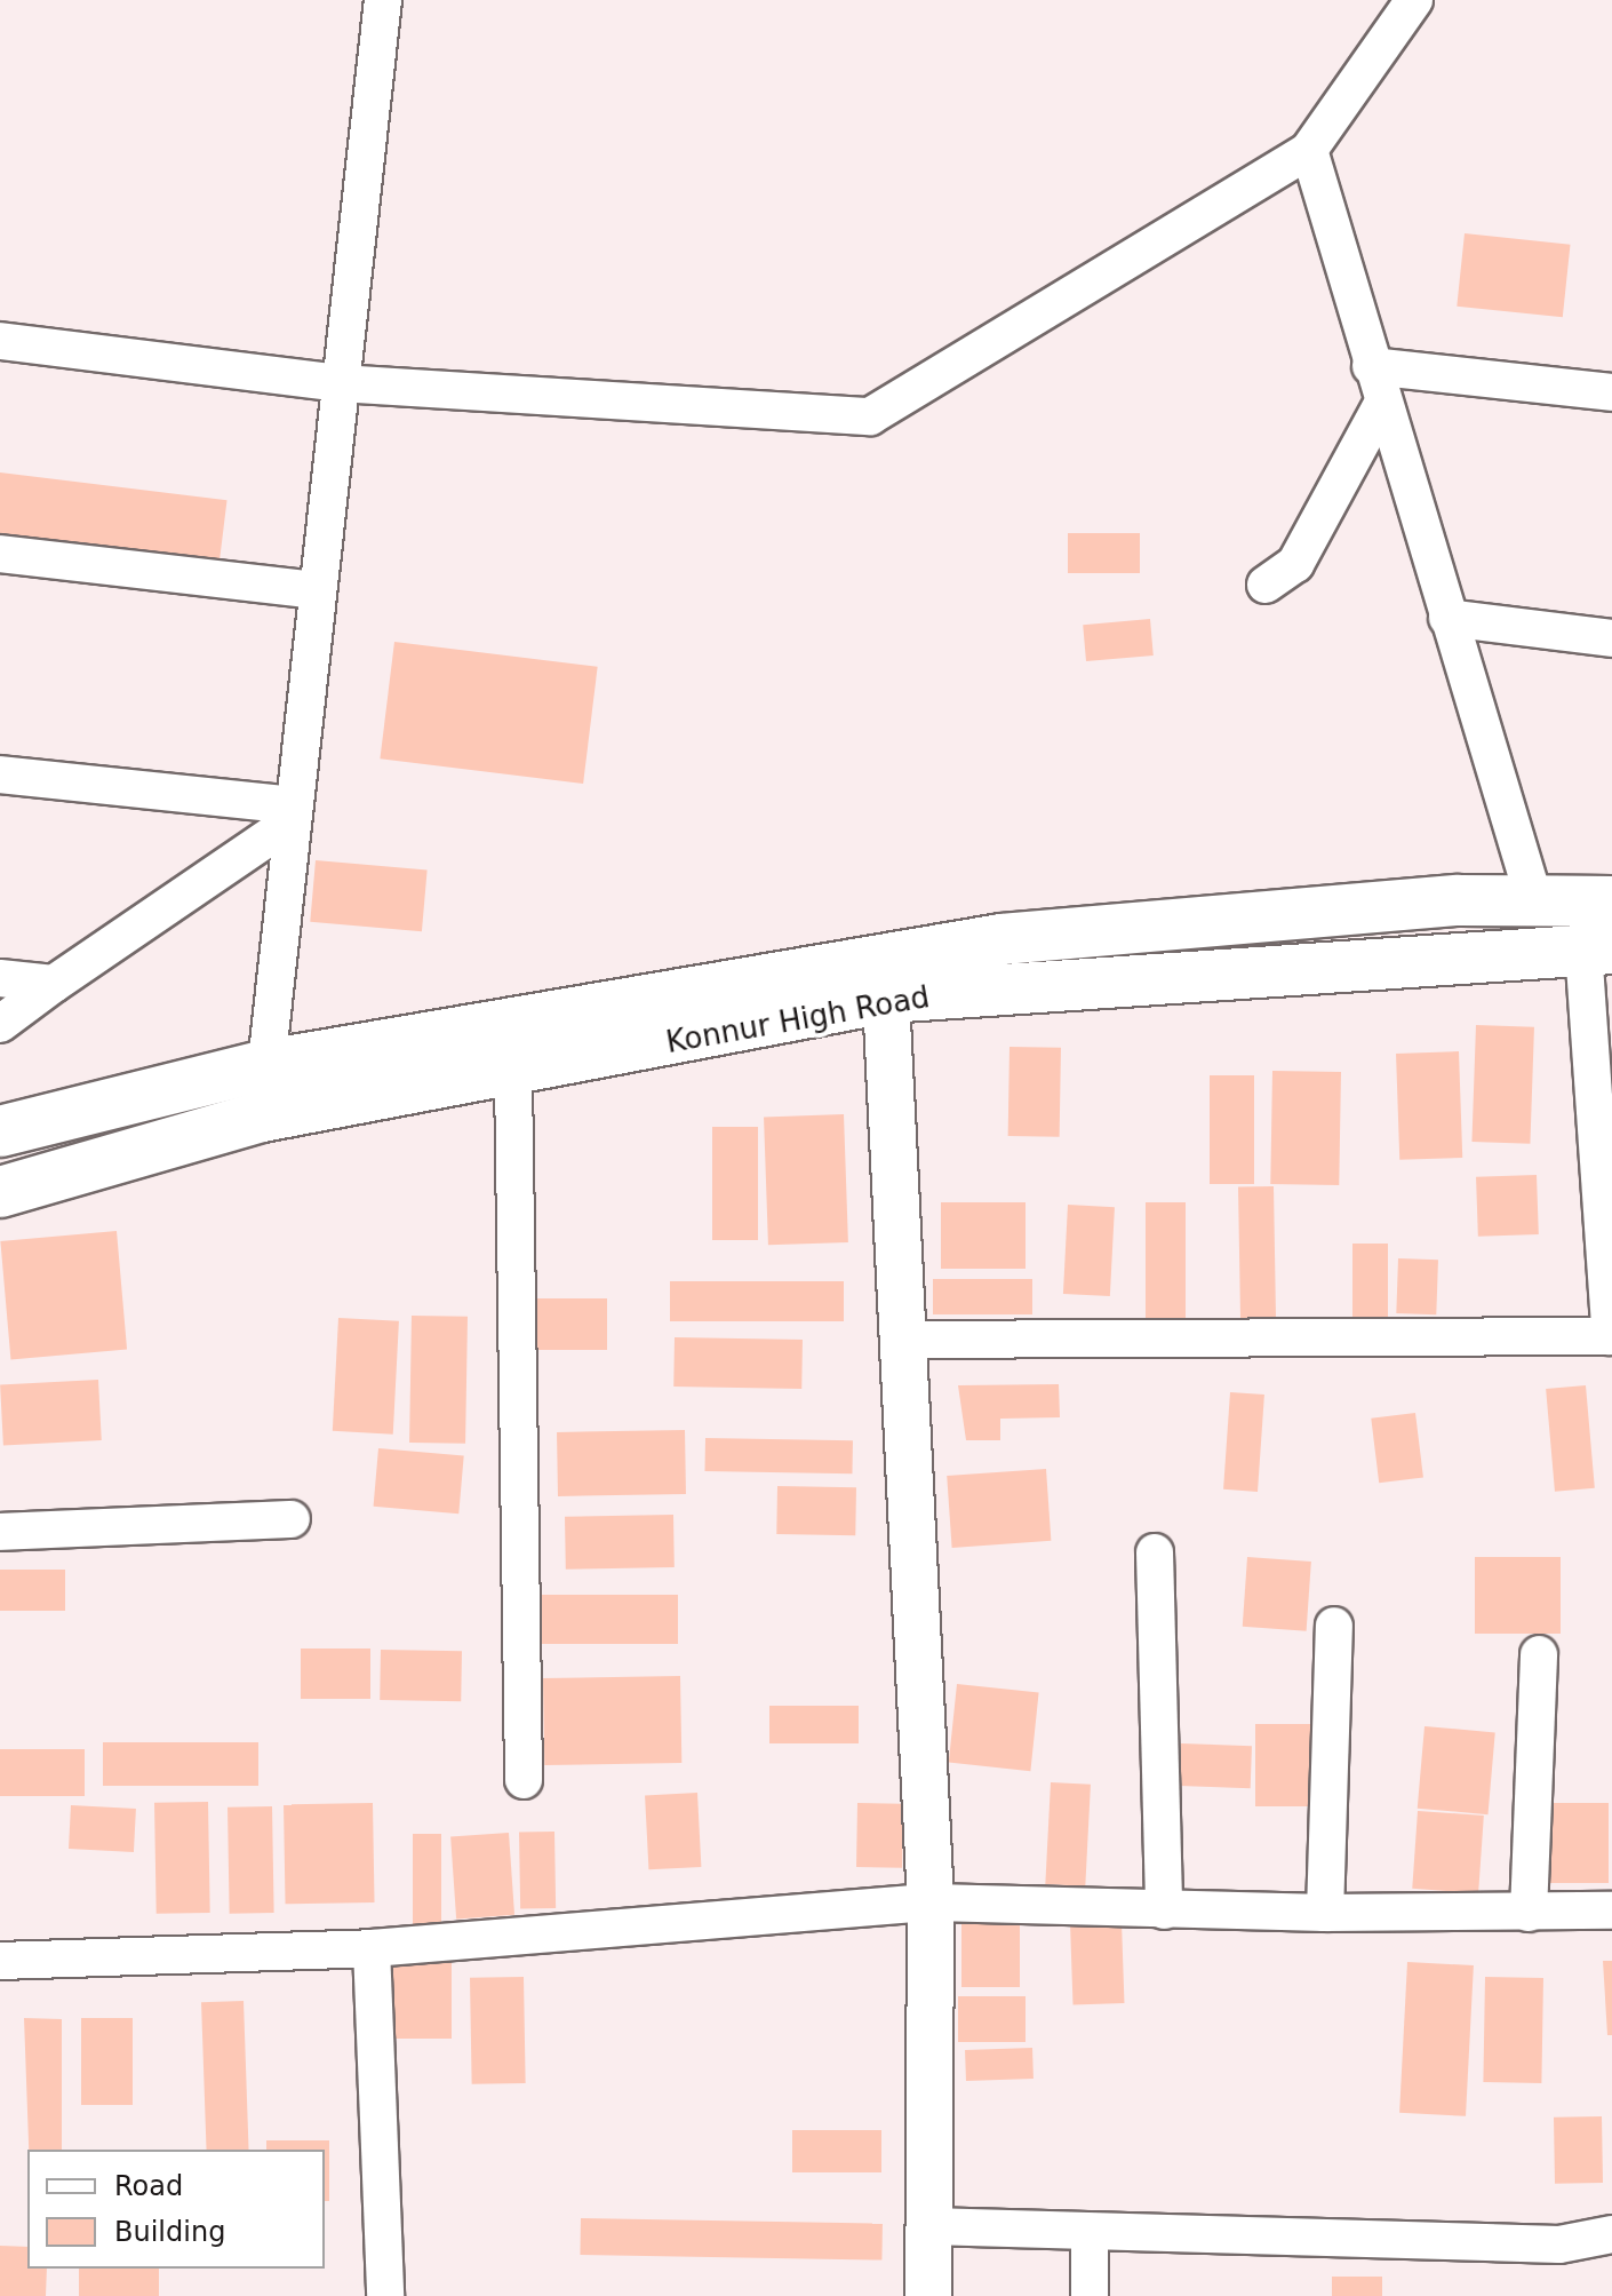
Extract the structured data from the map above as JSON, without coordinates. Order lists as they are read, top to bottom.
{
  "streets": {
    "main road": ["Konnur High Road"]
  },
  "legend": ["Road", "Building"]
}
